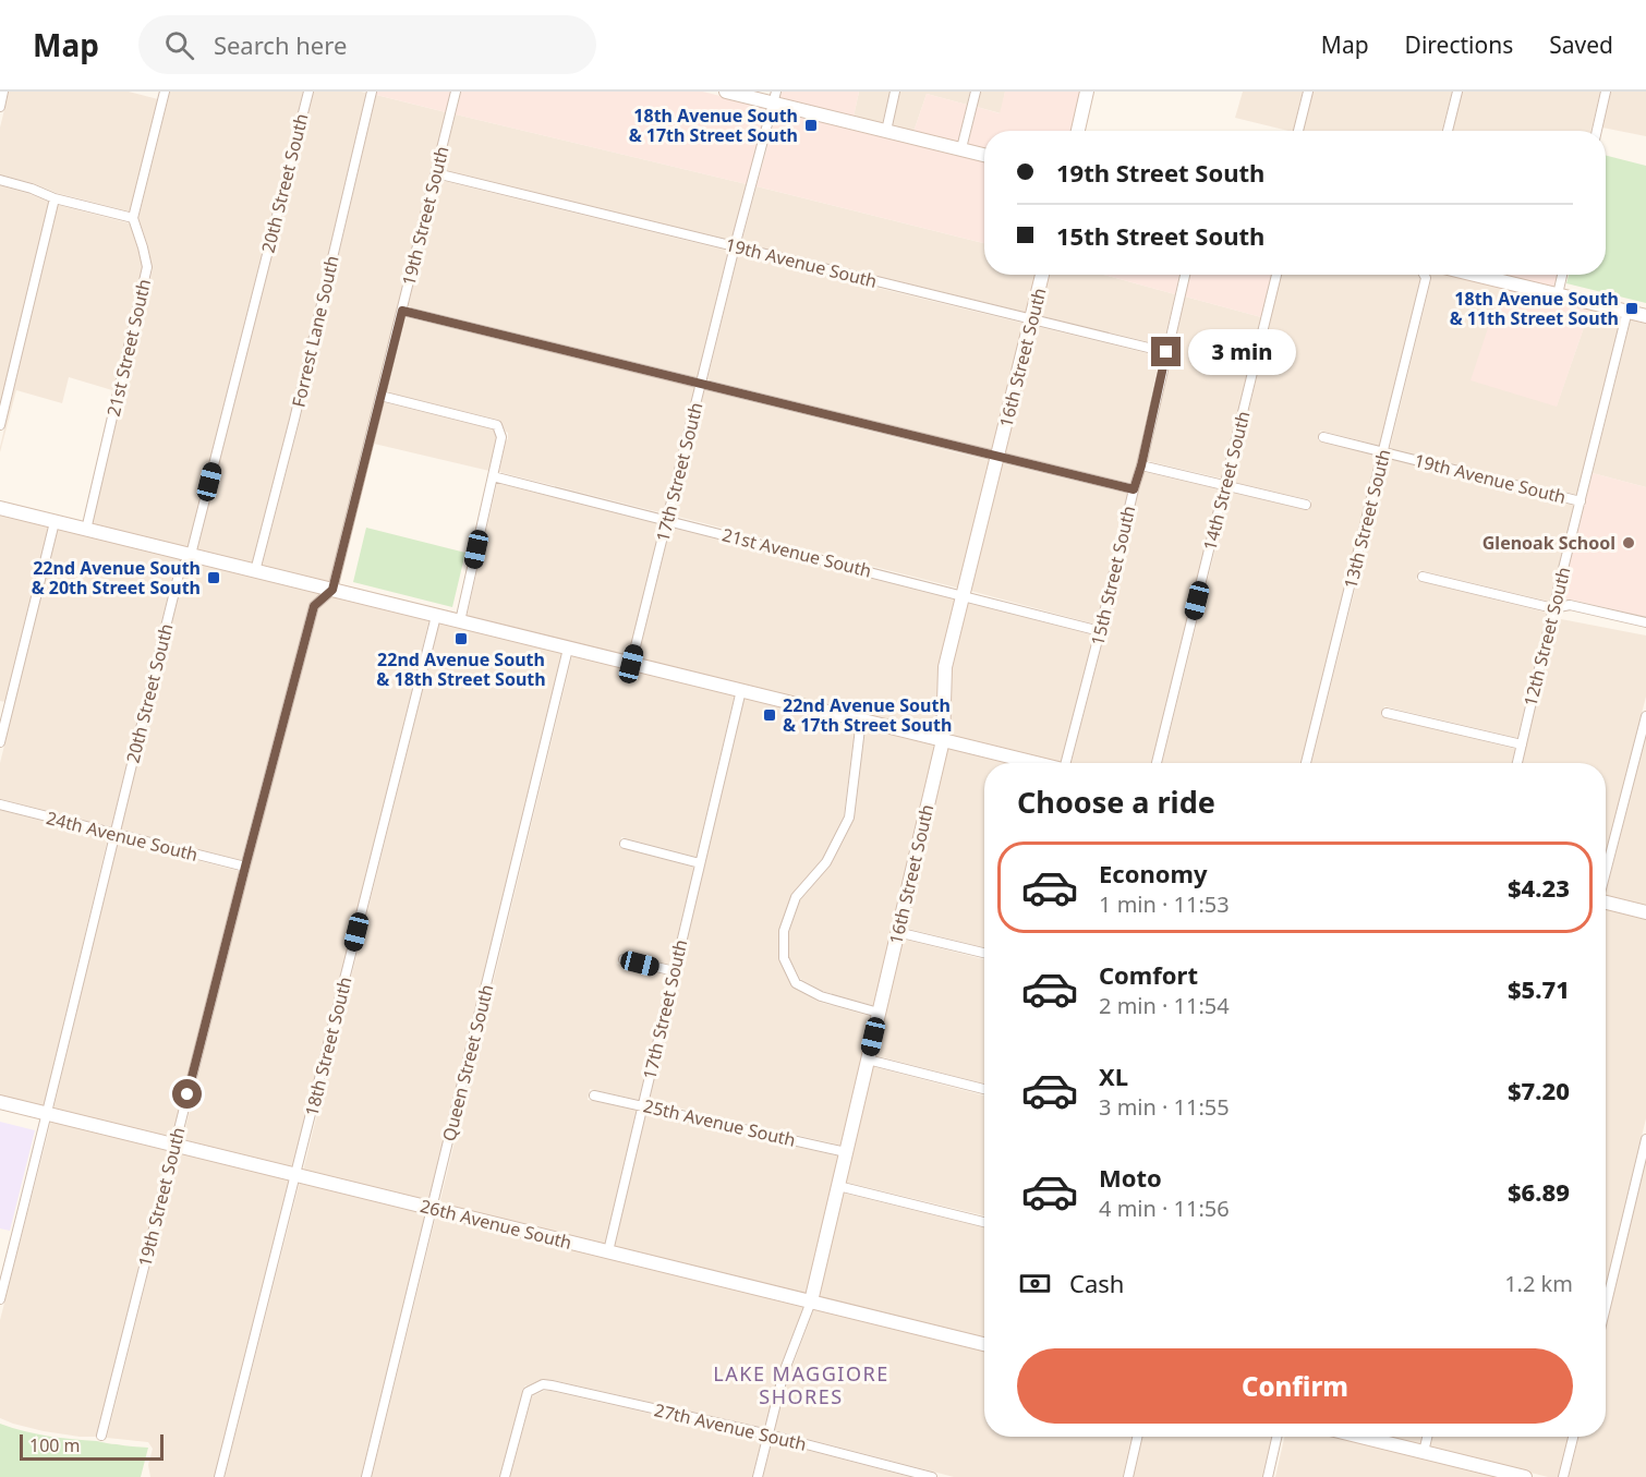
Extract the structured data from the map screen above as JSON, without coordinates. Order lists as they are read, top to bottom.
{
  "streets": {
    "street": [
      "20th Street South",
      "19th Street South",
      "19th Avenue South",
      "Forrest Lane South",
      "21st Street South",
      "16th Street South",
      "17th Street South",
      "14th Street South",
      "13th Street South",
      "21st Avenue South",
      "15th Street South",
      "12th Street South",
      "24th Avenue South",
      "18th Street South",
      "Queen Street South",
      "25th Avenue South",
      "26th Avenue South",
      "27th Avenue South"
    ]
  },
  "crossings": [
    ["20th Street South", "24th Avenue South"],
    ["20th Street South", "26th Avenue South"],
    ["19th Street South", "19th Avenue South"],
    ["19th Street South", "24th Avenue South"],
    ["19th Street South", "26th Avenue South"],
    ["19th Avenue South", "16th Street South"],
    ["19th Avenue South", "17th Street South"],
    ["19th Avenue South", "13th Street South"],
    ["19th Avenue South", "15th Street South"],
    ["19th Avenue South", "12th Street South"],
    ["16th Street South", "21st Avenue South"],
    ["16th Street South", "25th Avenue South"],
    ["16th Street South", "26th Avenue South"],
    ["16th Street South", "27th Avenue South"],
    ["17th Street South", "21st Avenue South"],
    ["17th Street South", "25th Avenue South"],
    ["17th Street South", "26th Avenue South"],
    ["21st Avenue South", "15th Street South"],
    ["18th Street South", "26th Avenue South"],
    ["Queen Street South", "26th Avenue South"]
  ],
  "districts": ["LAKE MAGGIORE SHORES"],
  "places": {
    "transit": [
      "18th Avenue South & 17th Street South",
      "18th Avenue South & 11th Street South",
      "22nd Avenue South & 20th Street South",
      "22nd Avenue South & 18th Street South",
      "22nd Avenue South & 17th Street South"
    ],
    "other": ["Glenoak School"]
  },
  "scale_bar": "100 m",
  "page": {
    "header": "Map",
    "search": "Search here",
    "nav": ["Map", "Directions", "Saved"],
    "banner": ["19th Street South", "15th Street South"],
    "bubble": "3 min",
    "heading": "Choose a ride",
    "list": [
      {
        "name": "Economy",
        "note": "1 min · 11:53",
        "value": "$4.23"
      },
      {
        "name": "Comfort",
        "note": "2 min · 11:54",
        "value": "$5.71"
      },
      {
        "name": "XL",
        "note": "3 min · 11:55",
        "value": "$7.20"
      },
      {
        "name": "Moto",
        "note": "4 min · 11:56",
        "value": "$6.89"
      }
    ],
    "pay": ["Cash", "1.2 km"],
    "buttons": "Confirm",
    "scale": "100 m"
  }
}
